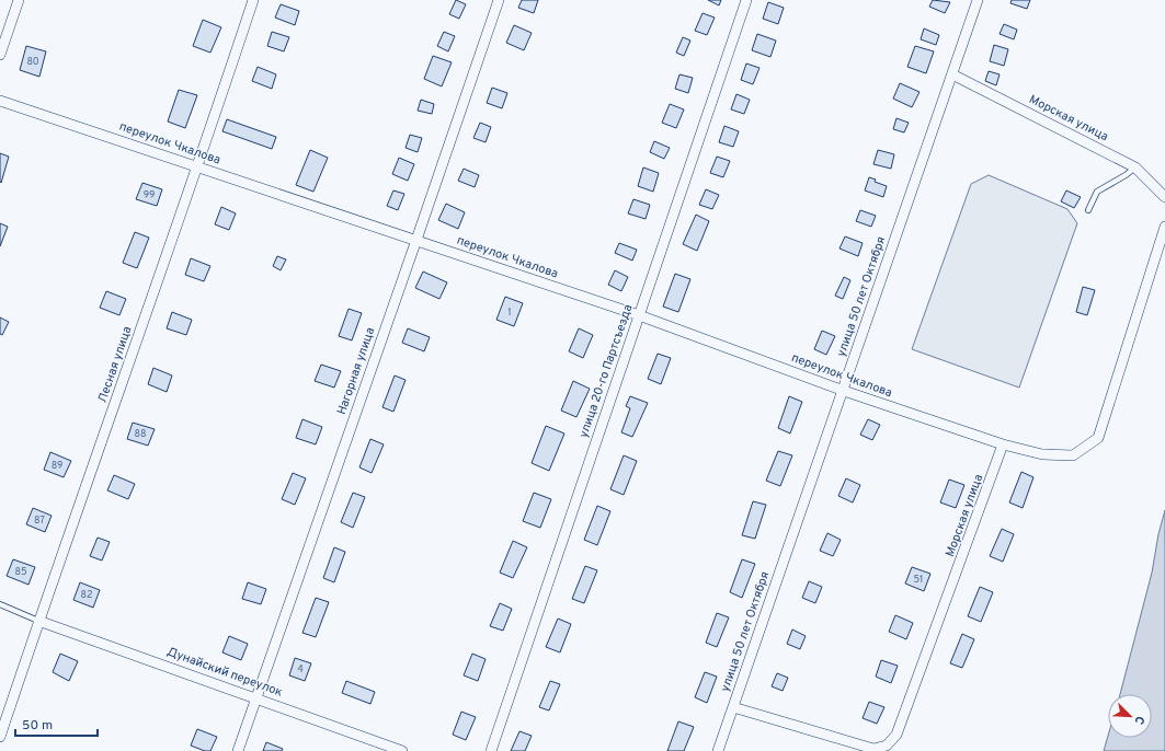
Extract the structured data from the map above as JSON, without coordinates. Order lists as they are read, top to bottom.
{
  "streets": {
    "street": [
      "Морская улица",
      "переулок Чкалова",
      "улица 50 лет Октября",
      "Лесная улица",
      "Нагорная улица",
      "улица 20-го Партсъезда",
      "Дунайский переулок"
    ]
  },
  "crossings": [
    ["Морская улица", "переулок Чкалова"],
    ["Морская улица", "улица 50 лет Октября"],
    ["переулок Чкалова", "улица 50 лет Октября"],
    ["переулок Чкалова", "Лесная улица"],
    ["переулок Чкалова", "Нагорная улица"],
    ["переулок Чкалова", "улица 20-го Партсъезда"],
    ["Лесная улица", "Дунайский переулок"],
    ["Нагорная улица", "Дунайский переулок"]
  ],
  "house_numbers": [
    "80",
    "99",
    "1",
    "88",
    "89",
    "87",
    "85",
    "51",
    "82",
    "4"
  ],
  "scale_bar": "50 m",
  "north": "bottom right"
}
